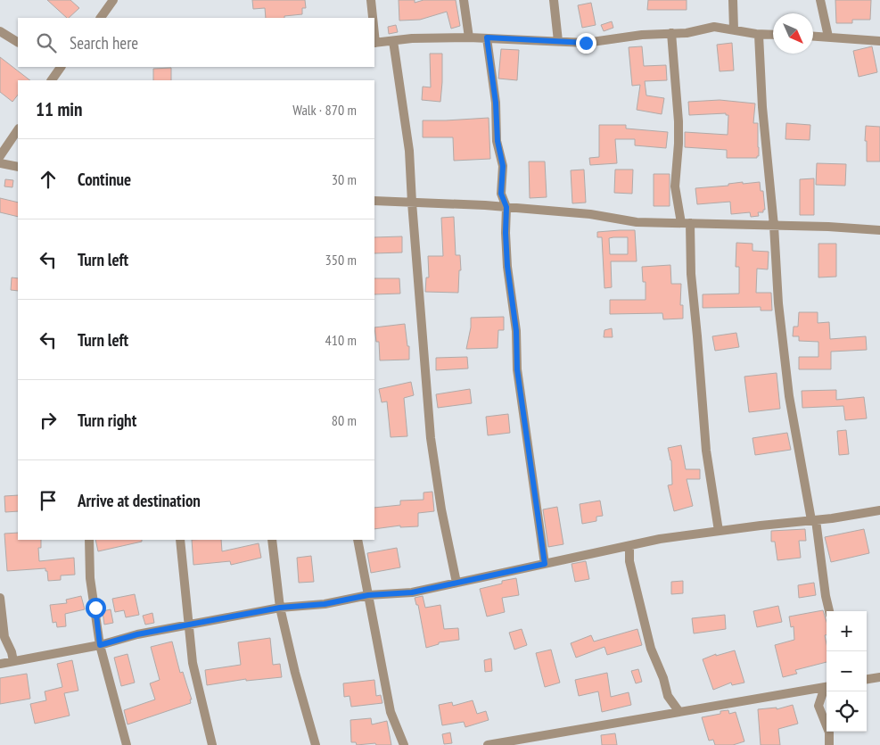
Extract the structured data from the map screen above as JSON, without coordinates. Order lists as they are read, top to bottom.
{
  "north": "bottom right",
  "page": {
    "search": "Search here",
    "heading": ["11 min", "Walk · 870 m"],
    "list": [
      ["Continue", "30 m"],
      ["Turn left", "350 m"],
      ["Turn left", "410 m"],
      ["Turn right", "80 m"],
      "Arrive at destination"
    ],
    "map_buttons": ["+", "−"]
  }
}
